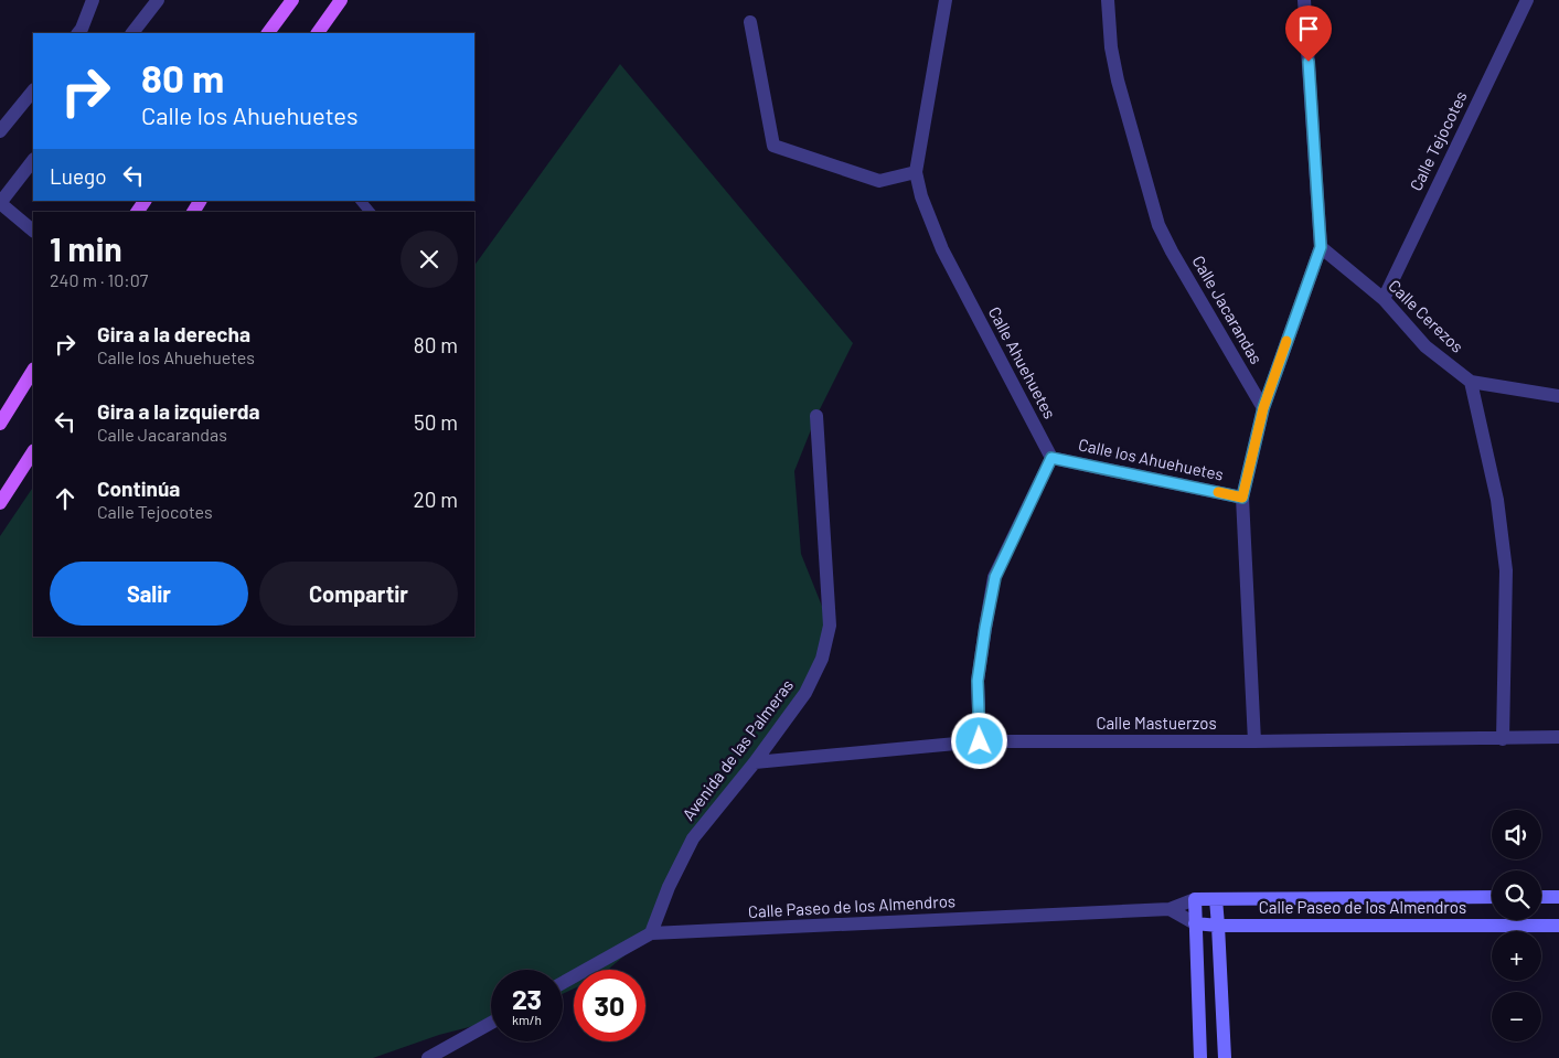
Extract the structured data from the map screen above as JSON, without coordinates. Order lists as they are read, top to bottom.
{
  "streets": {
    "street": [
      "Calle Tejocotes",
      "Calle Jacarandas",
      "Calle Cerezos",
      "Calle Ahuehuetes",
      "Calle los Ahuehuetes",
      "Calle Mastuerzos",
      "Avenida de las Palmeras",
      "Calle Paseo de los Almendros"
    ]
  },
  "crossings": [
    ["Calle Tejocotes", "Calle Cerezos"],
    ["Calle Ahuehuetes", "Calle los Ahuehuetes"],
    ["Calle Mastuerzos", "Avenida de las Palmeras"],
    ["Avenida de las Palmeras", "Calle Paseo de los Almendros"]
  ],
  "page": {
    "turn": ["80 m", "Calle los Ahuehuetes"],
    "then": "Luego",
    "heading": ["1 min", "240 m · 10:07"],
    "list": [
      {
        "name": "Gira a la derecha",
        "note": "Calle los Ahuehuetes",
        "value": "80 m"
      },
      {
        "name": "Gira a la izquierda",
        "note": "Calle Jacarandas",
        "value": "50 m"
      },
      {
        "name": "Continúa",
        "note": "Calle Tejocotes",
        "value": "20 m"
      }
    ],
    "buttons": ["Salir", "Compartir"],
    "map_buttons": ["+", "−"],
    "speed": "23 km/h",
    "limit": "30"
  }
}
